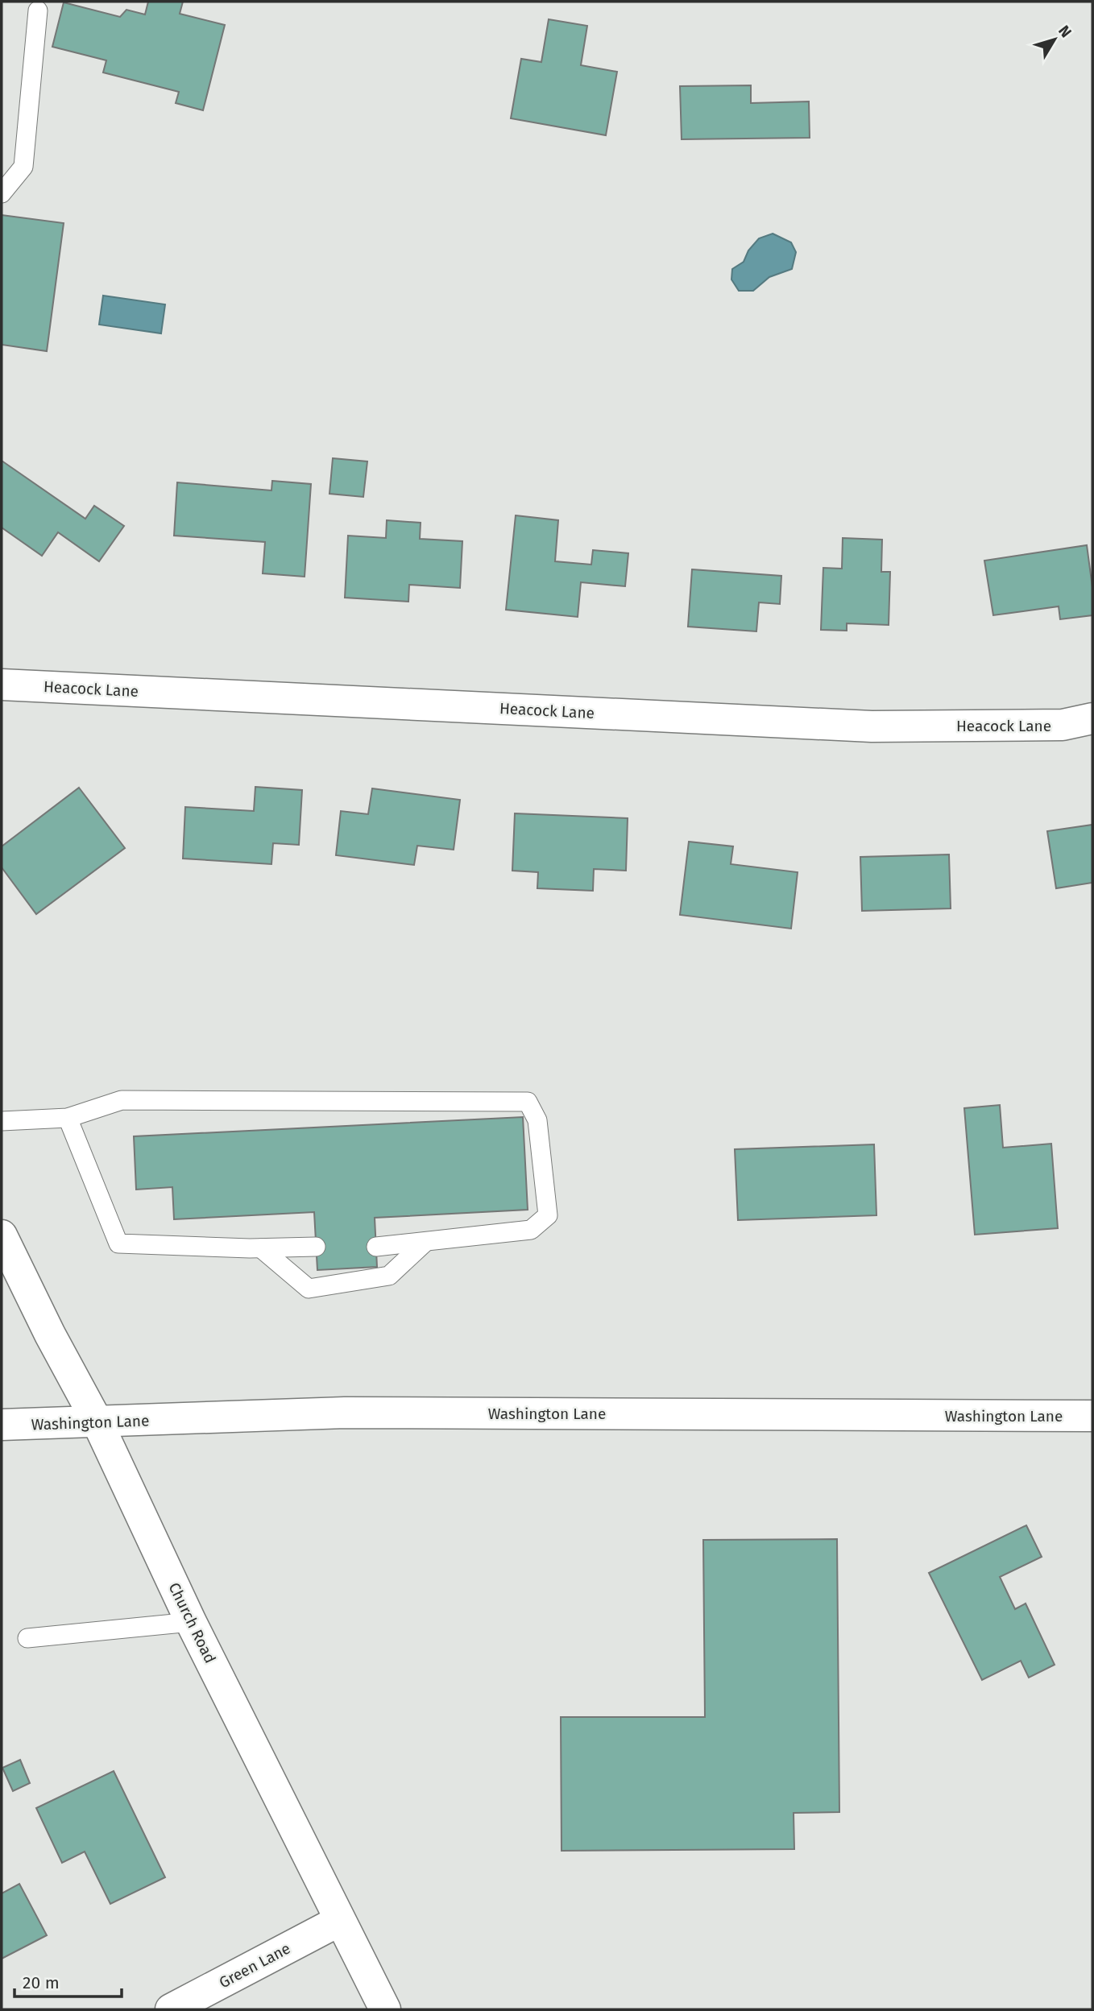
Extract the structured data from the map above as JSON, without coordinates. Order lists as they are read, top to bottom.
{
  "streets": {
    "main road": [
      "Heacock Lane",
      "Washington Lane",
      "Church Road",
      "Green Lane"
    ]
  },
  "crossings": [
    ["Washington Lane", "Church Road"],
    ["Church Road", "Green Lane"]
  ],
  "scale_bar": "20 m",
  "north": "top right"
}
